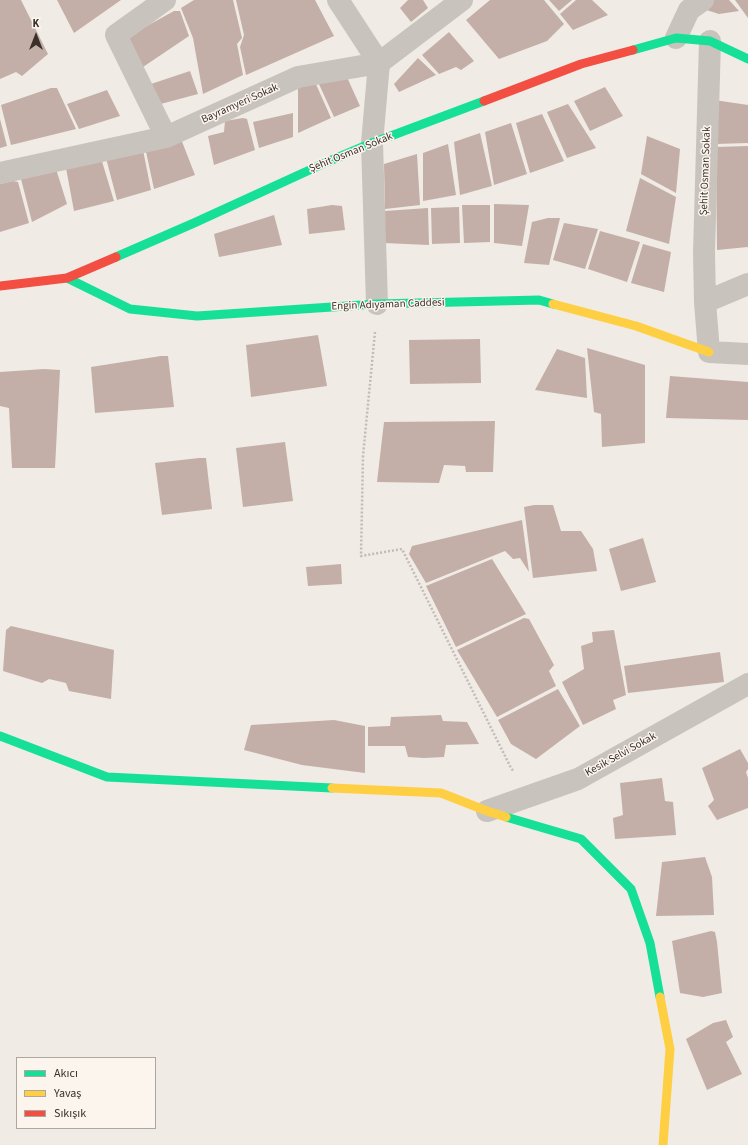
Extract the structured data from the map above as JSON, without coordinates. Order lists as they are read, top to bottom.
{
  "streets": {
    "street": [
      "Bayramyeri Sokak",
      "Şehit Osman Sokak",
      "Engin Adıyaman Caddesi",
      "Kesik Selvi Sokak"
    ]
  },
  "crossings": [
    ["Şehit Osman Sokak", "Engin Adıyaman Caddesi"]
  ],
  "legend": ["Akıcı", "Yavaş", "Sıkışık"],
  "north": "top"
}
